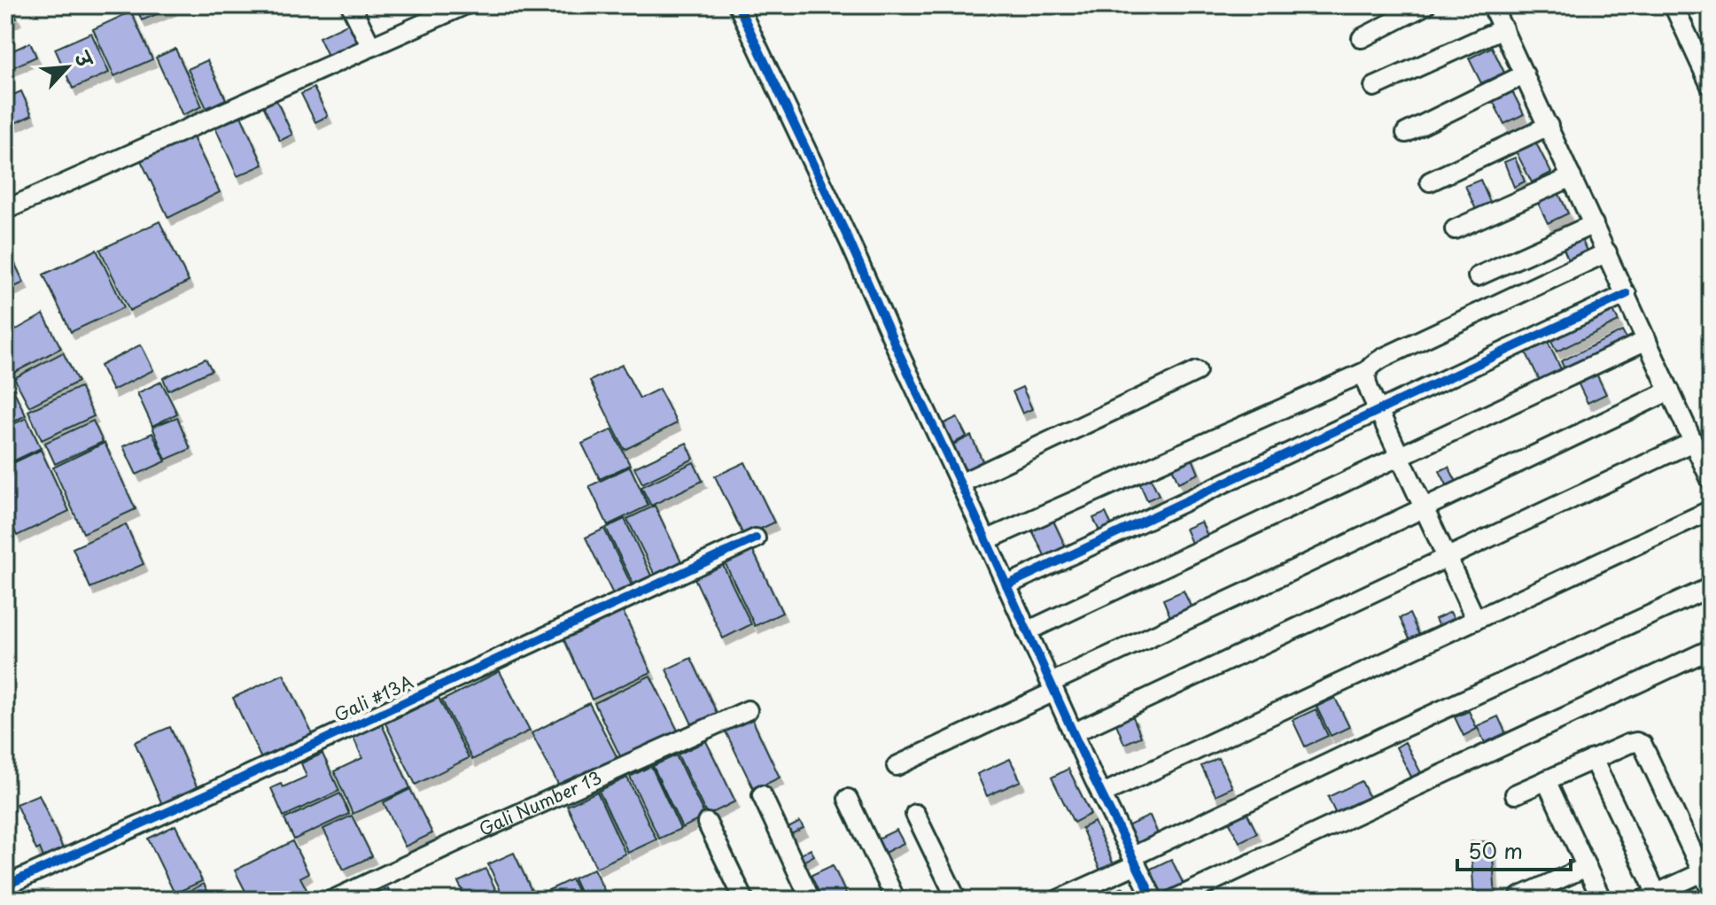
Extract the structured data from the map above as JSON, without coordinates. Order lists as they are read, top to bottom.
{
  "streets": {
    "street": ["Gali #13A", "Gali Number 13"]
  },
  "scale_bar": "50 m",
  "north": "top right"
}
